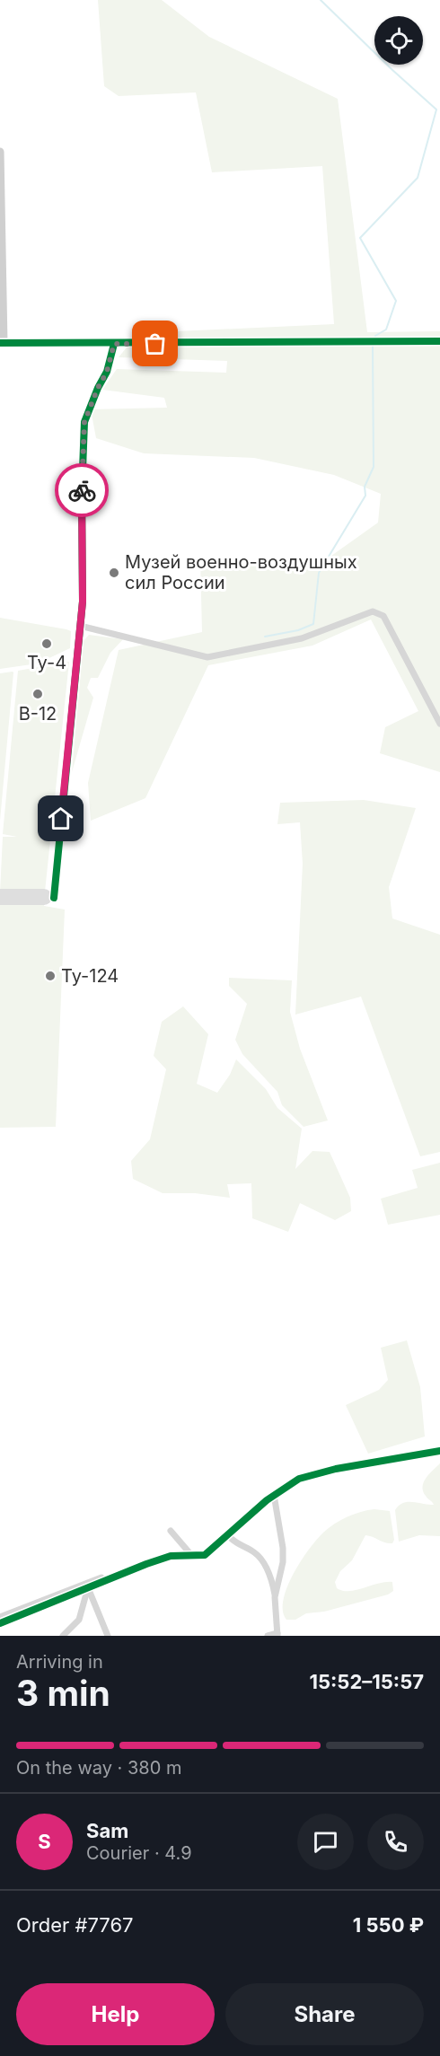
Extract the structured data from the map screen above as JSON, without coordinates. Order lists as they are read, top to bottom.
{
  "places": [
    "Музей военно-воздушных сил России",
    "Ту-4",
    "В-12",
    "Ту-124"
  ],
  "page": {
    "heading": ["3 min", "Arriving in", "15:52–15:57"],
    "panel": [
      "Sam",
      "Courier · 4.9",
      "Order #7767",
      "1 550 ₽"
    ],
    "bar": "On the way · 380 m",
    "round": "S",
    "buttons": ["Help", "Share"]
  }
}
